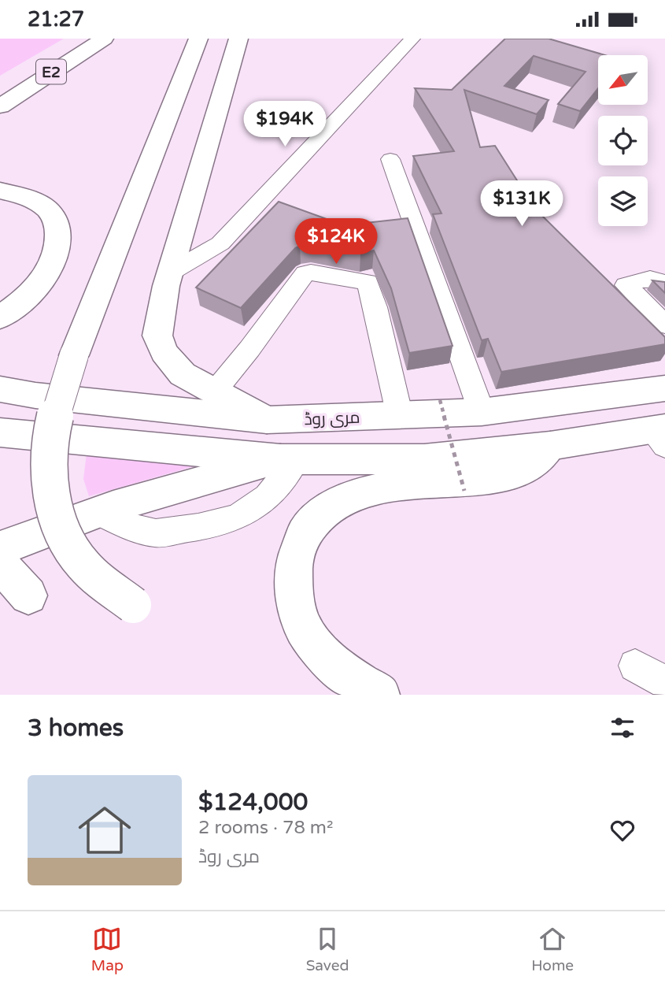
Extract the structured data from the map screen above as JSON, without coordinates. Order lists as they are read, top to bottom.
{
  "streets": {
    "main road": ["E2", "مری روڈ"]
  },
  "north": "bottom left",
  "page": {
    "status": "21:27",
    "price": ["$194K", "$131K", "$124K"],
    "heading": "3 homes",
    "list": [
      {
        "name": "$124,000",
        "note": "2 rooms · 78 m² · مری روڈ"
      }
    ],
    "tabs": ["Map", "Saved", "Home"]
  }
}
